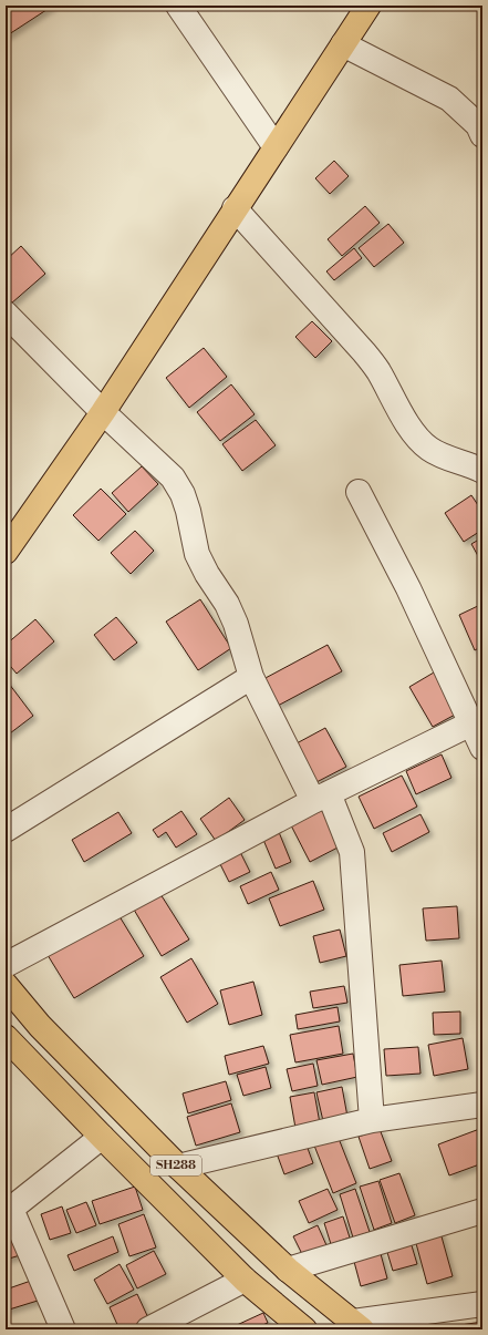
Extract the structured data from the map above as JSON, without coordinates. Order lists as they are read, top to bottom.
{
  "streets": {
    "main road": ["SH288"]
  }
}
